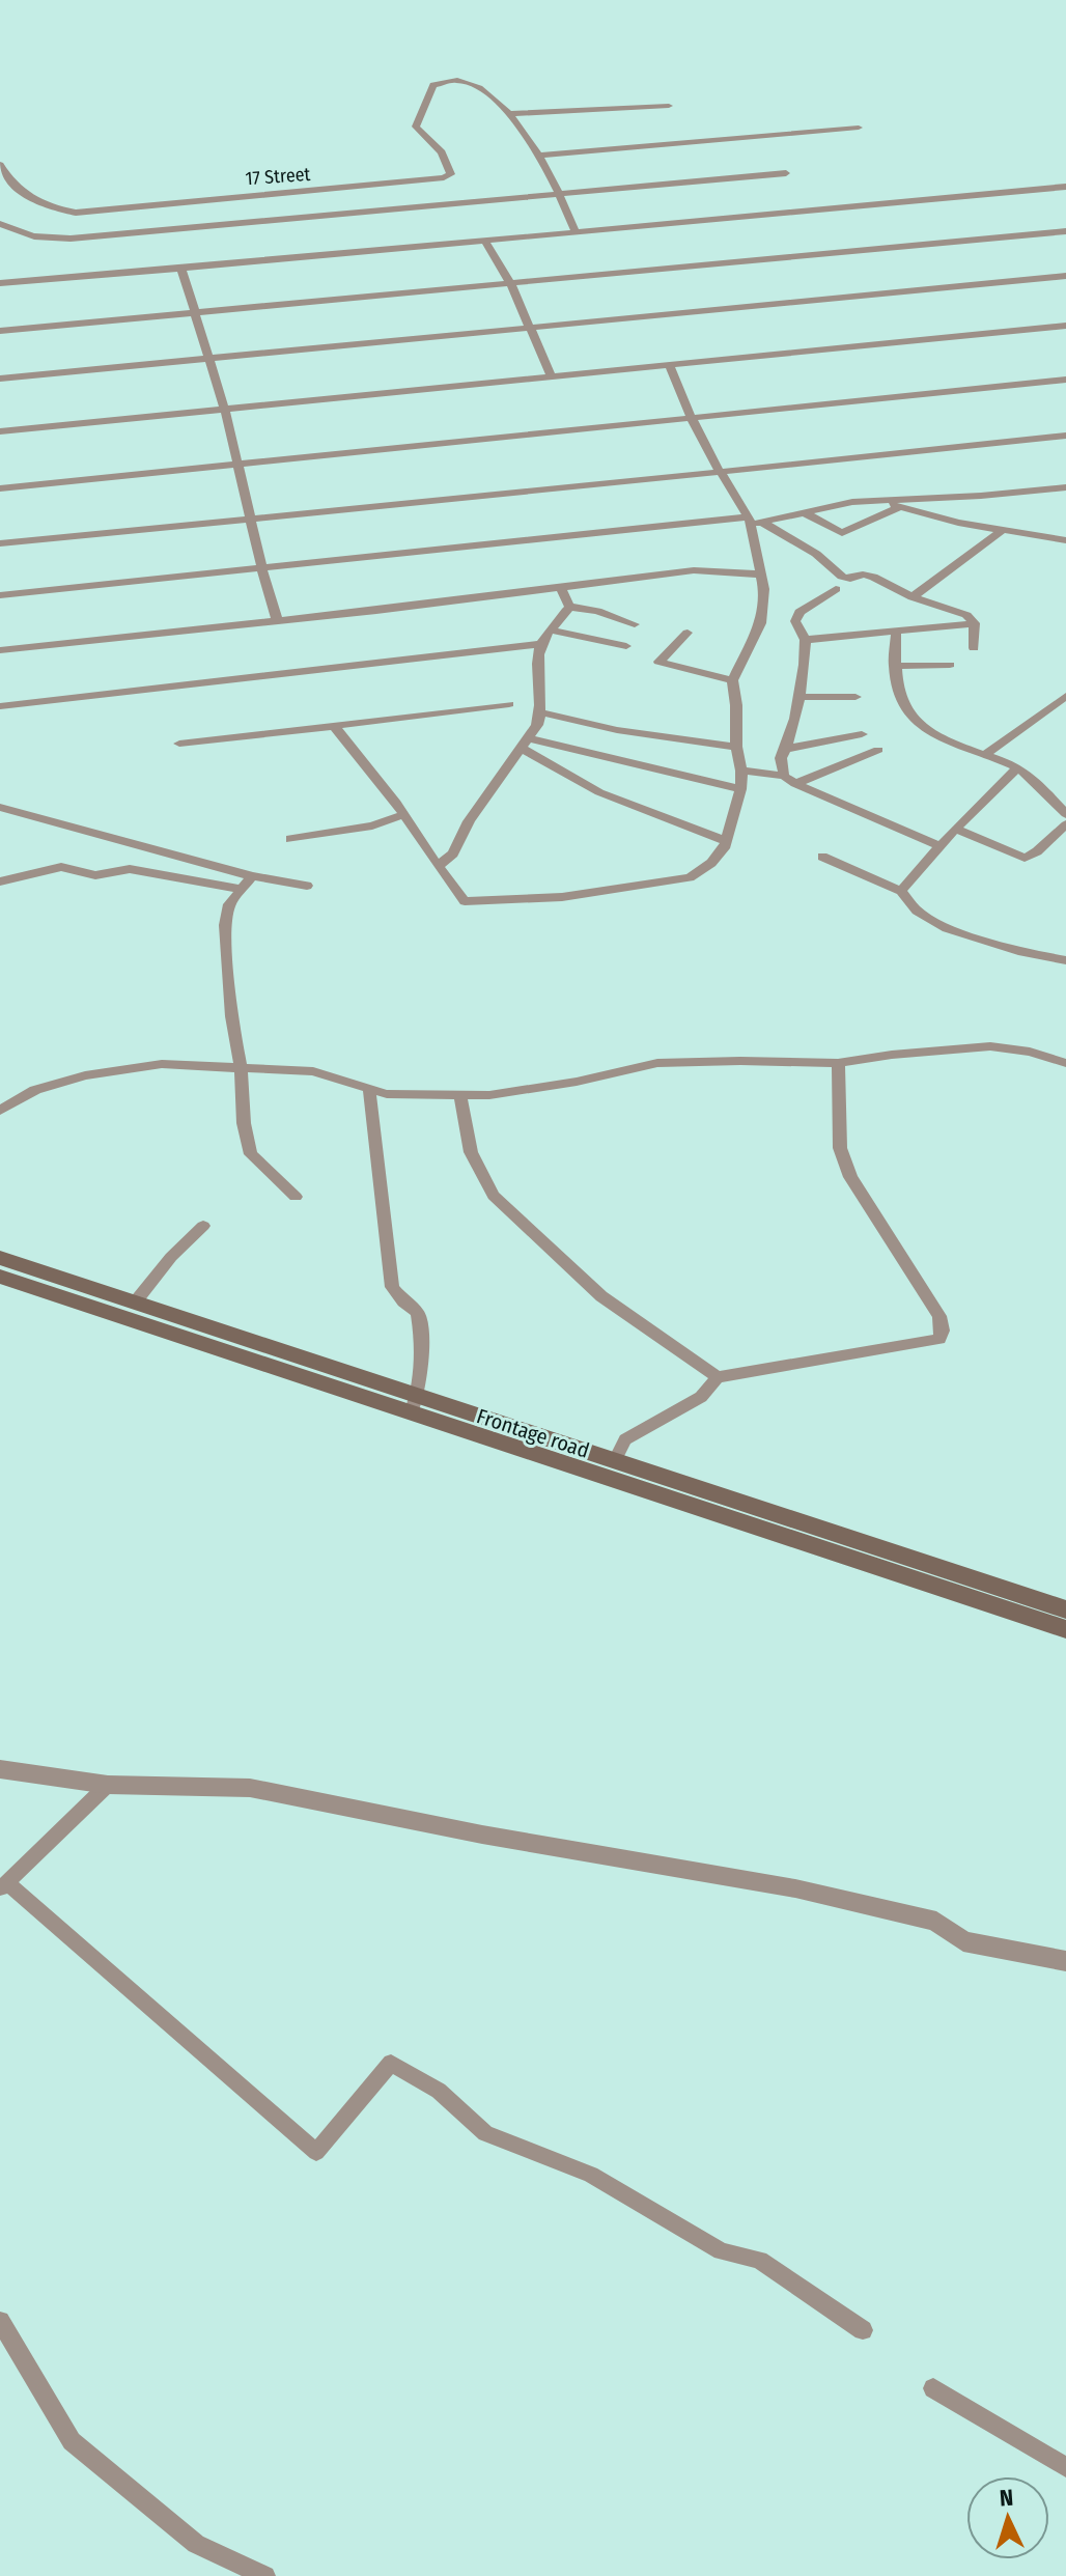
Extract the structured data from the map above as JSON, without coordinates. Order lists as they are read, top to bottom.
{
  "streets": {
    "main road": ["Frontage road"],
    "street": ["17 Street"]
  },
  "north": "top"
}
